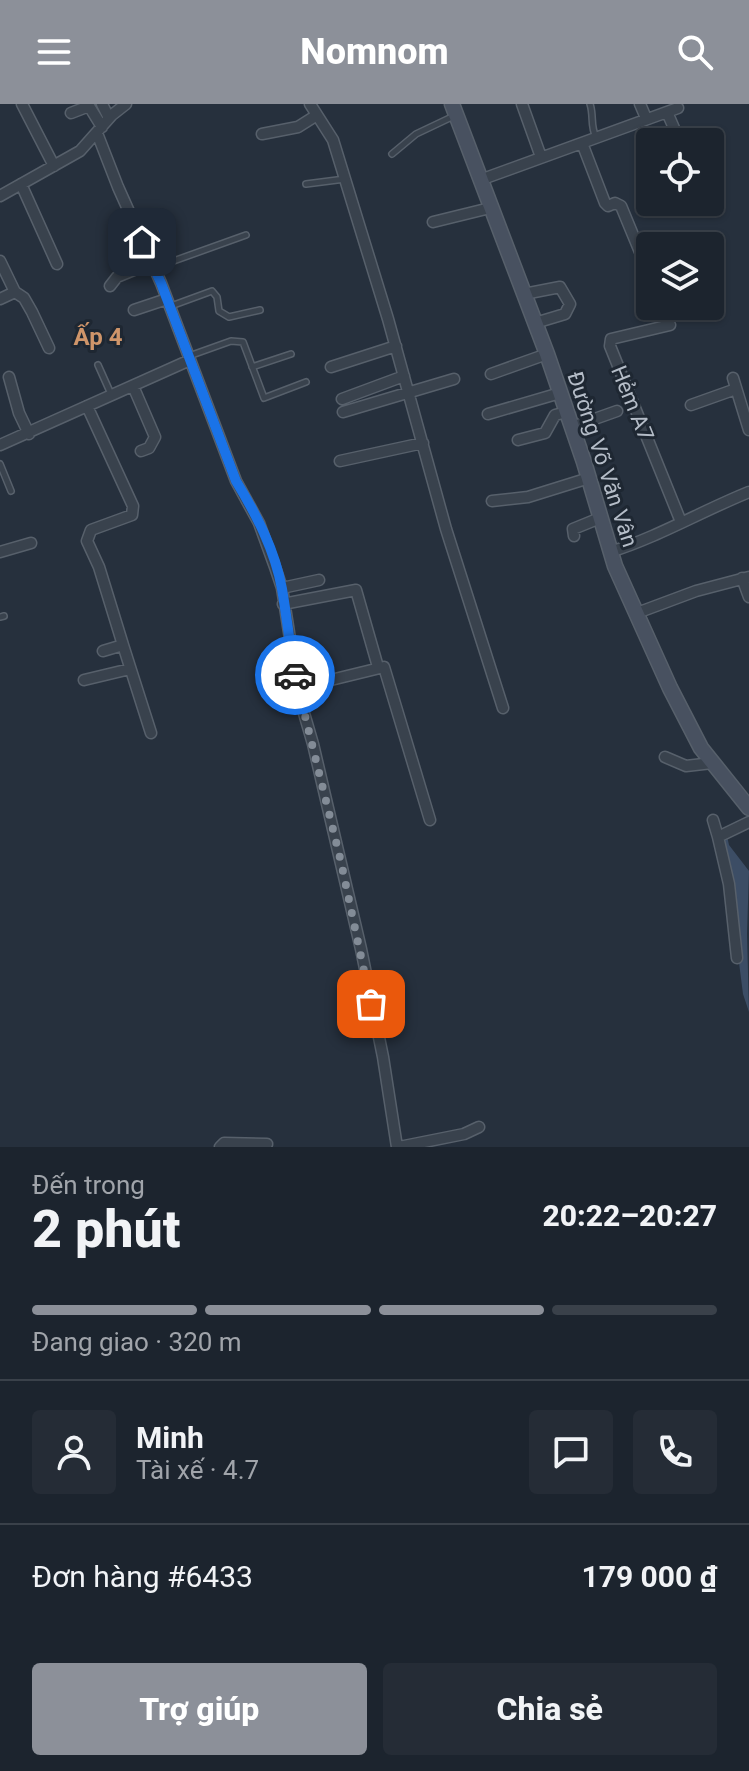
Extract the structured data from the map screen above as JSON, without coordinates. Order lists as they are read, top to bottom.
{
  "streets": {
    "street": ["Hẻm A7", "Đường Võ Văn Vân"]
  },
  "districts": ["Ấp 4"],
  "page": {
    "header": "Nomnom",
    "heading": ["2 phút", "Đến trong", "20:22–20:27"],
    "panel": [
      "Minh",
      "Tài xế · 4.7",
      "Đơn hàng #6433",
      "179 000 ₫"
    ],
    "bar": "Đang giao · 320 m",
    "buttons": ["Trợ giúp", "Chia sẻ"]
  }
}
